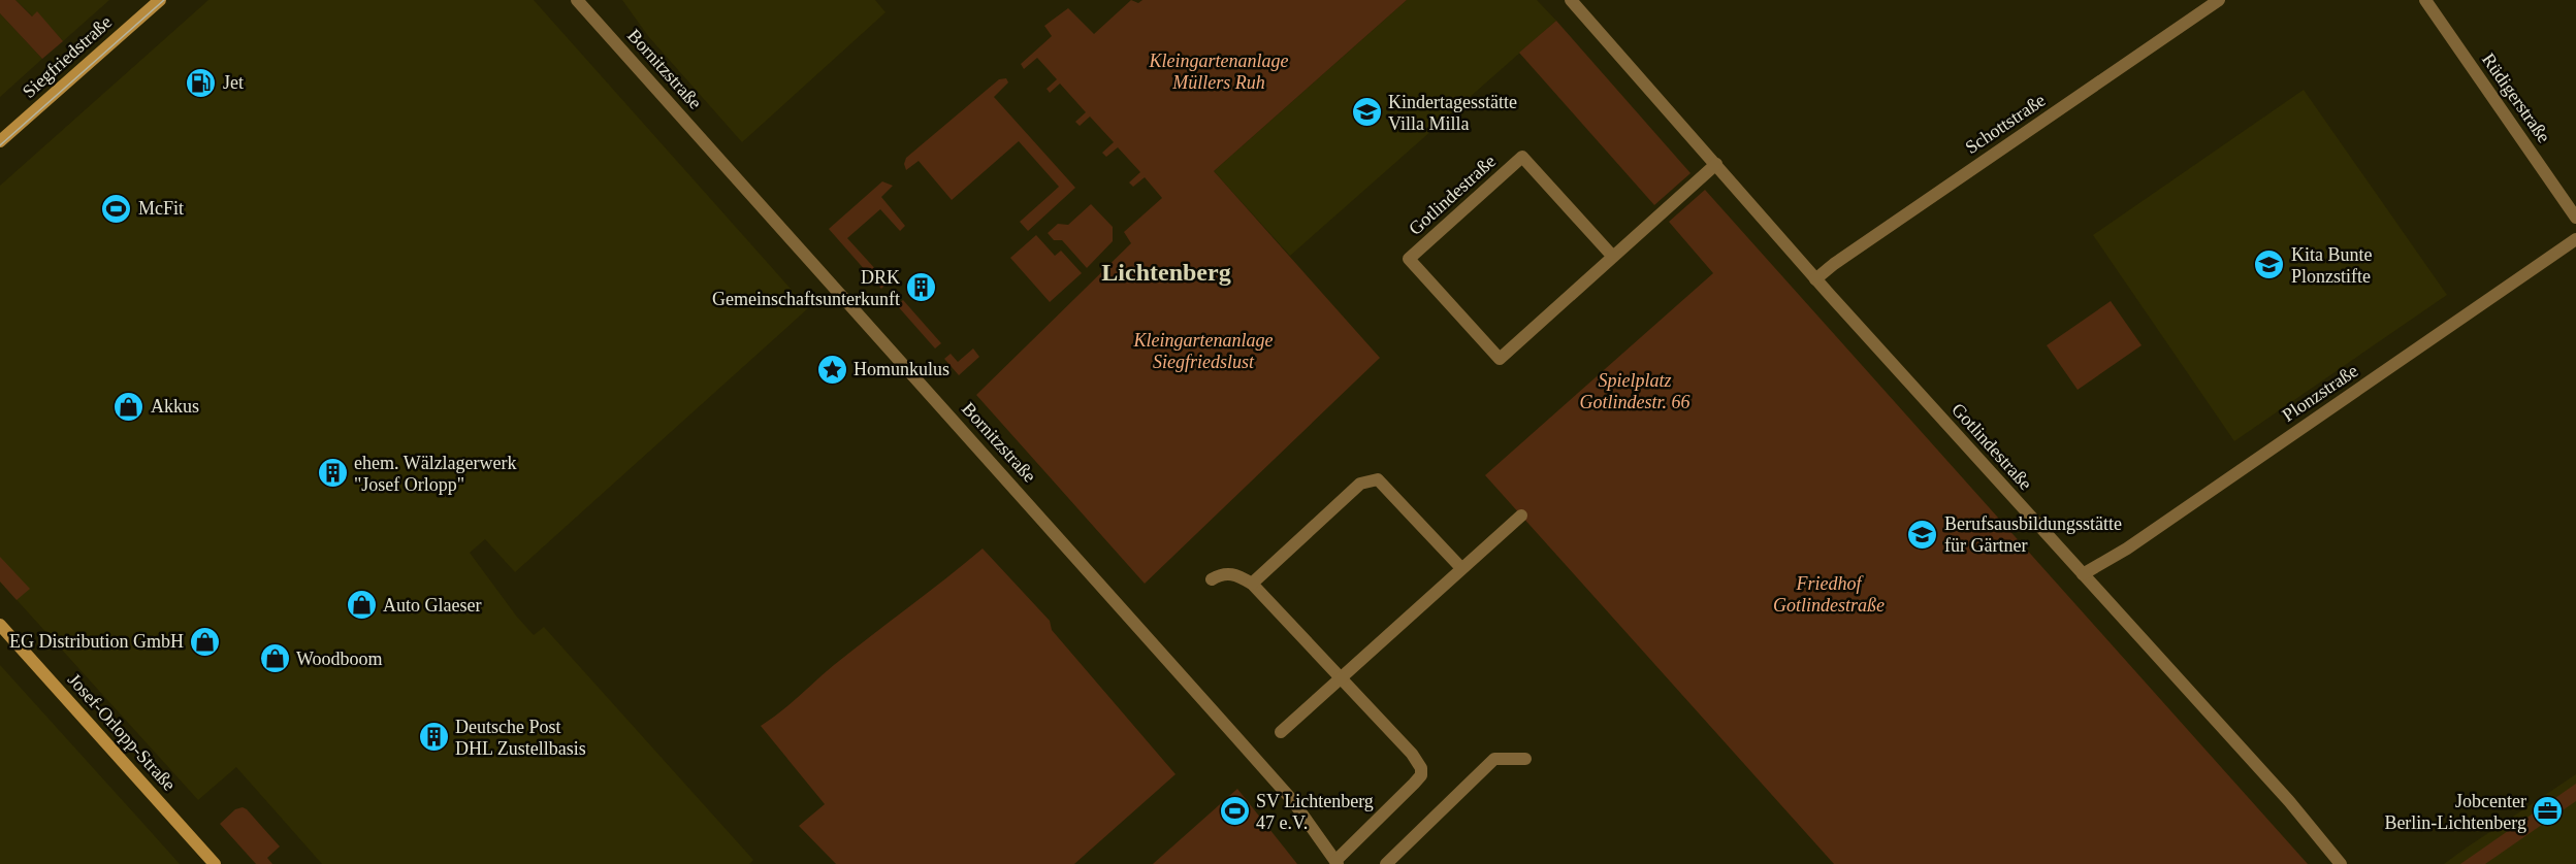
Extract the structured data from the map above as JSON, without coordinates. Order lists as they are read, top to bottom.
{
  "streets": {
    "street": [
      "Siegfriedstraße",
      "Bornitzstraße",
      "Rüdigerstraße",
      "Schottstraße",
      "Gotlindestraße",
      "Plonzstraße",
      "Josef-Orlopp-Straße"
    ]
  },
  "crossings": [
    ["Schottstraße", "Gotlindestraße"],
    ["Gotlindestraße", "Plonzstraße"]
  ],
  "districts": ["Lichtenberg"],
  "parks": [
    "Kleingartenanlage Müllers Ruh",
    "Kleingartenanlage Siegfriedslust",
    "Spielplatz Gotlindestr. 66",
    "Friedhof Gotlindestraße"
  ],
  "places": {
    "fuel station": ["Jet"],
    "school or university": ["Kindertagesstätte Villa Milla", "Kita Bunte Plonzstifte", "Berufsausbildungsstätte für Gärtner"],
    "sports": ["McFit", "SV Lichtenberg 47 e.V."],
    "building": ["DRK Gemeinschaftsunterkunft", "ehem. Wälzlagerwerk \"Josef Orlopp\"", "Deutsche Post DHL Zustellbasis"],
    "place": ["Homunkulus"],
    "shop": [
      "Akkus",
      "Auto Glaeser",
      "EG Distribution GmbH",
      "Woodboom"
    ],
    "office": ["Jobcenter Berlin-Lichtenberg"]
  }
}
